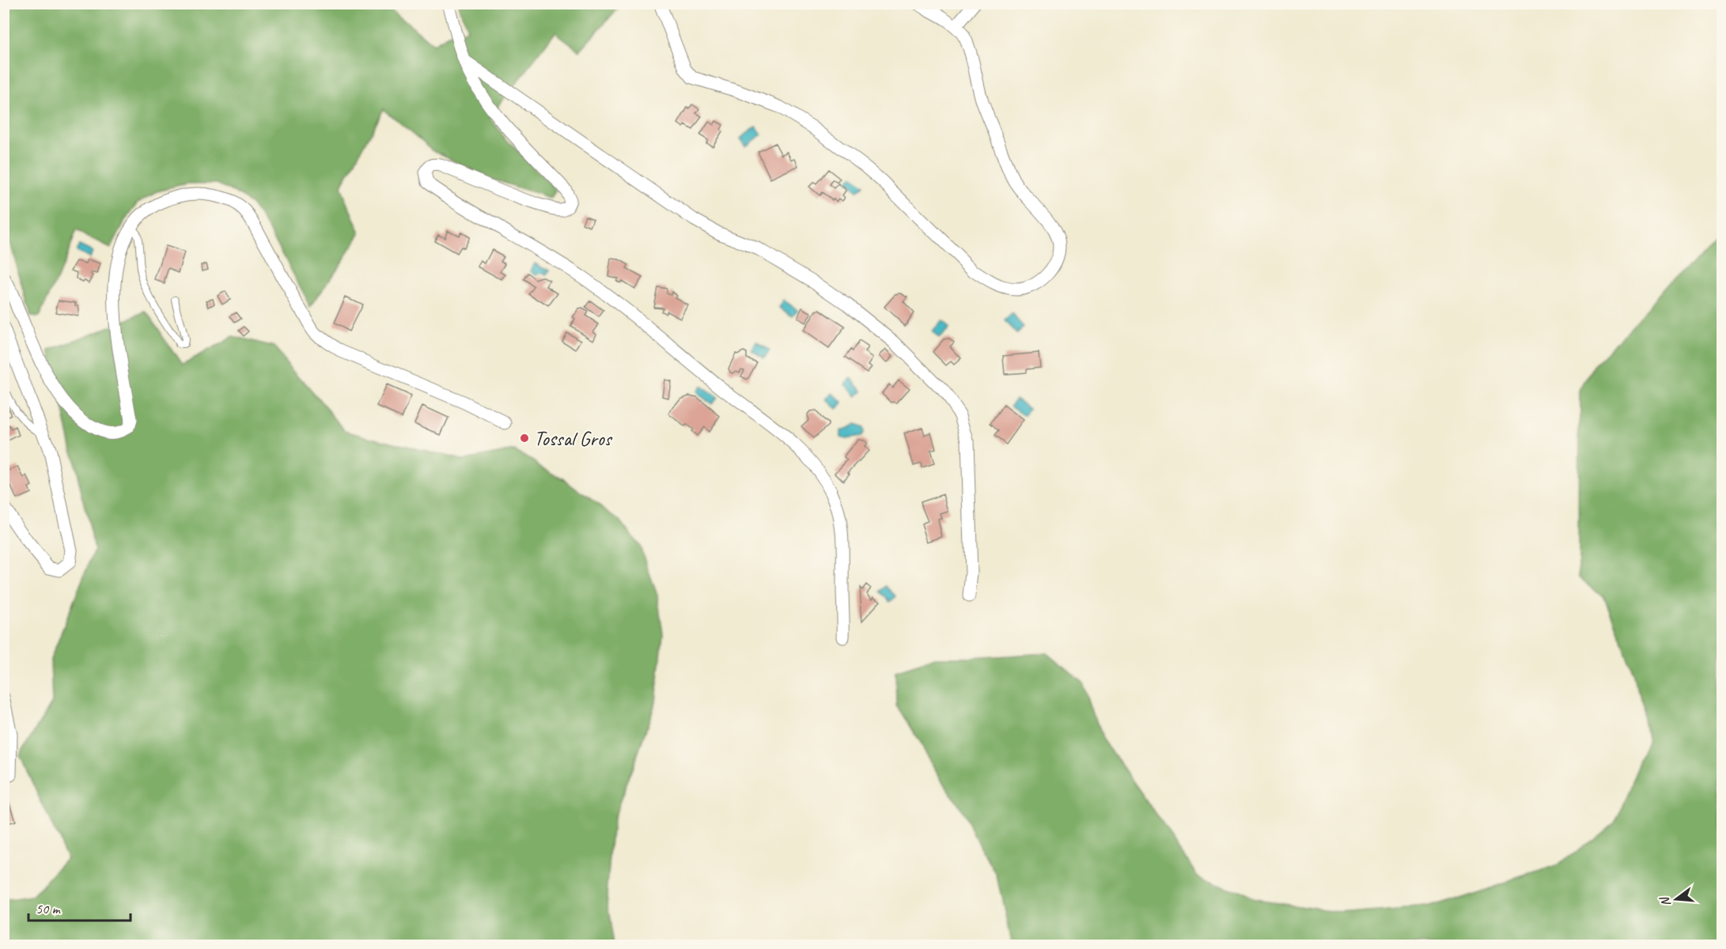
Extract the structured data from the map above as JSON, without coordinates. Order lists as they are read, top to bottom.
{
  "places": ["Tossal Gros"],
  "scale_bar": "50 m",
  "north": "left"
}
